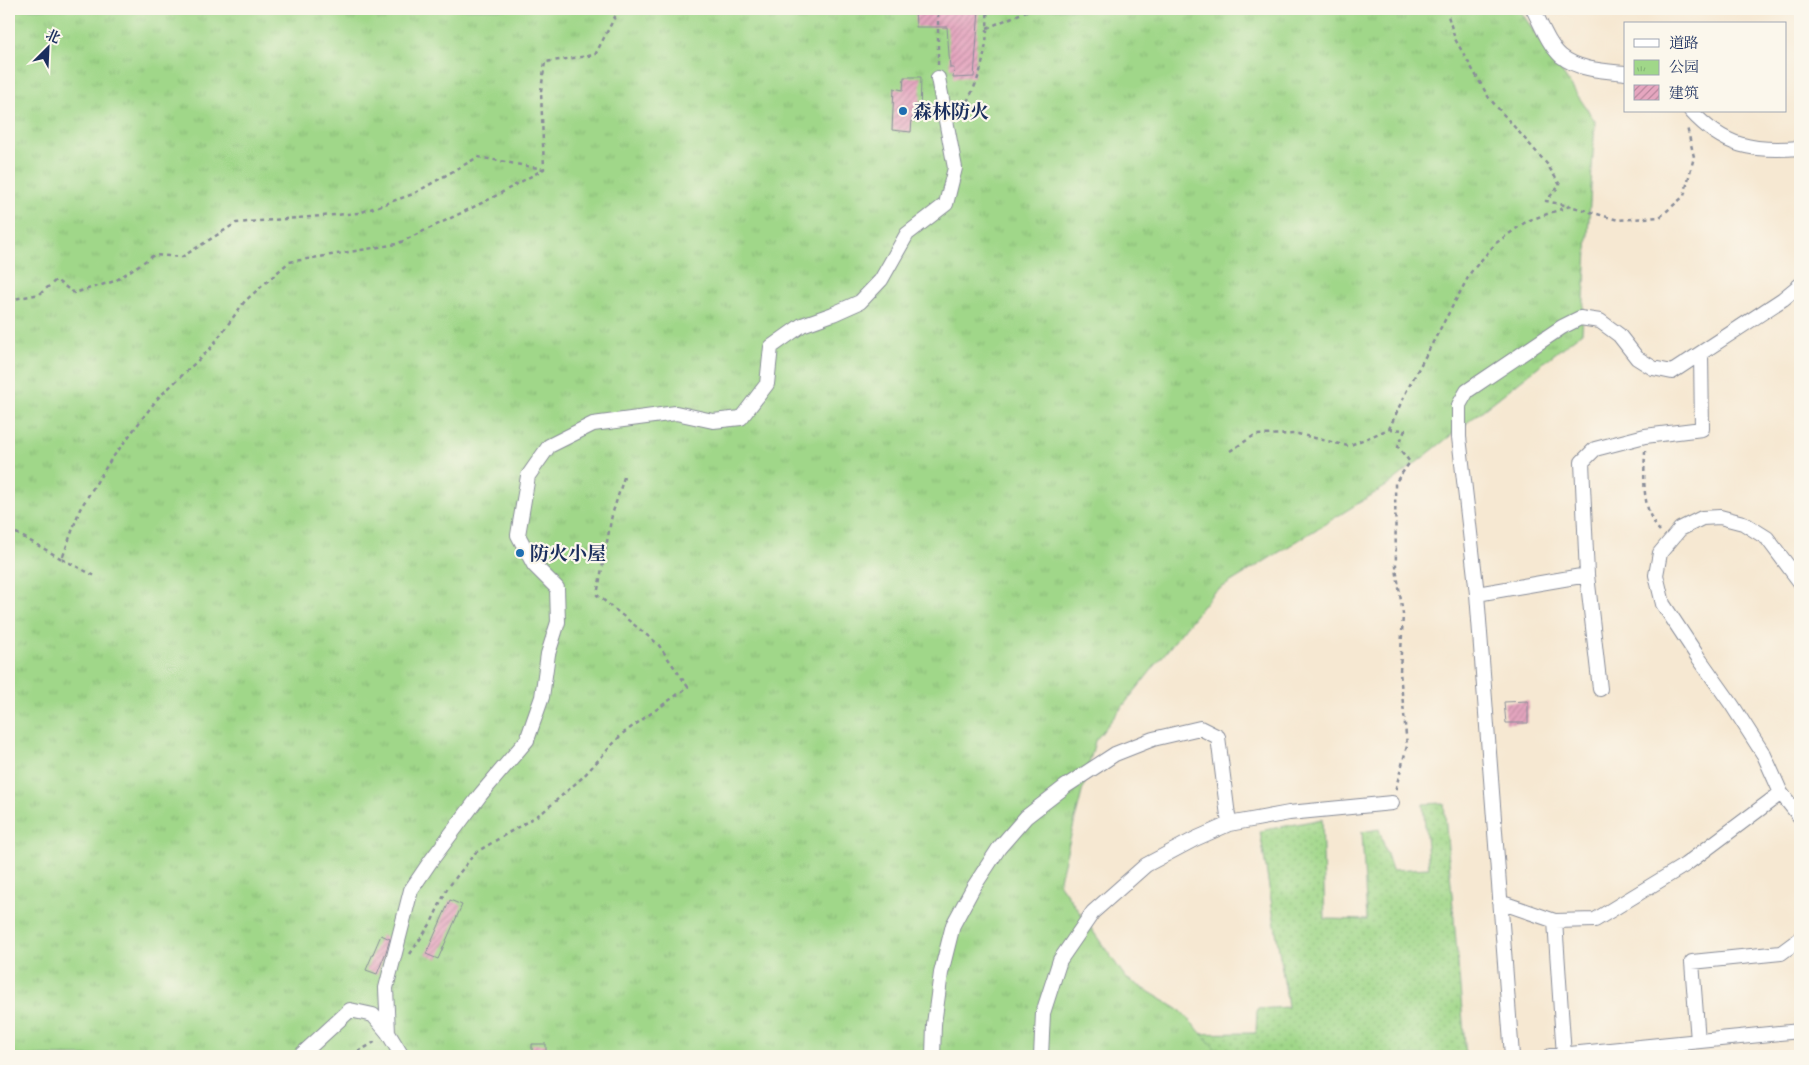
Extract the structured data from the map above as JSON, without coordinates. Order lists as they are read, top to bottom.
{
  "places": ["森林防火", "防火小屋"],
  "legend": ["道路", "公园", "建筑"],
  "north": "top right"
}
